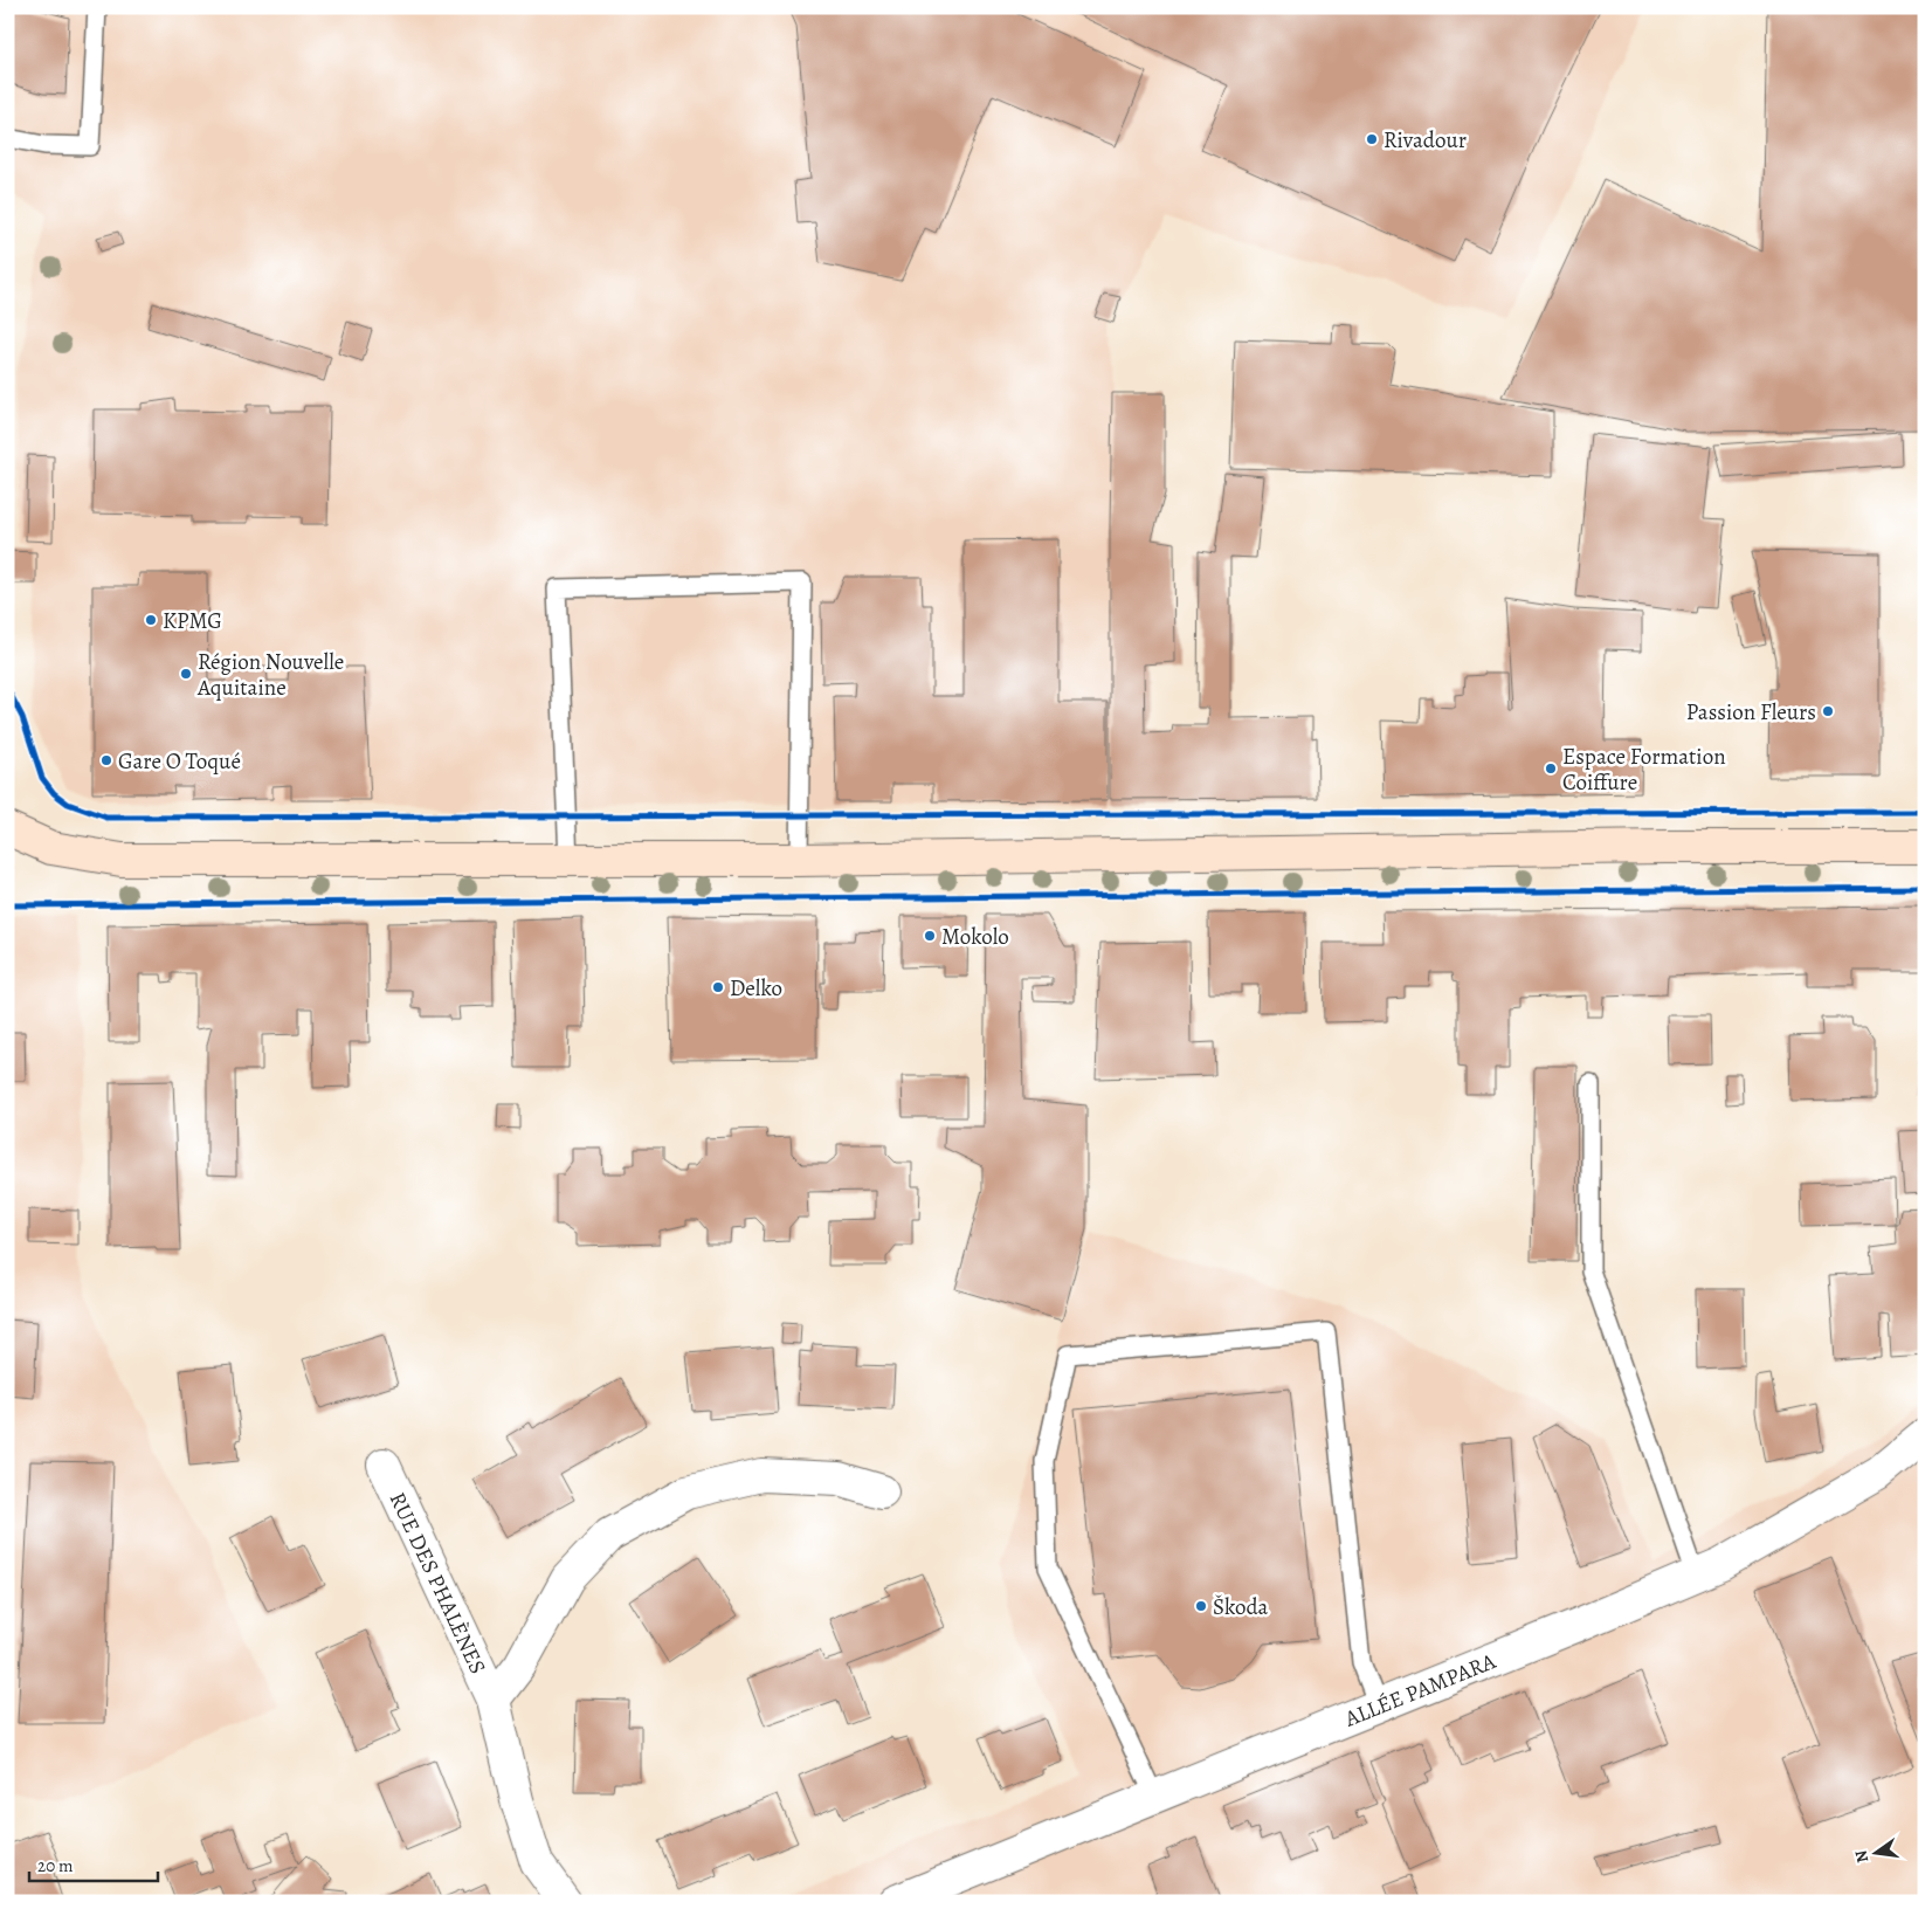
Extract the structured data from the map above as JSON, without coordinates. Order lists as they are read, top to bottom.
{
  "streets": {
    "street": ["RUE DES PHALÈNES", "ALLÉE PAMPARA"]
  },
  "places": [
    "Rivadour",
    "KPMG",
    "Région Nouvelle Aquitaine",
    "Passion Fleurs",
    "Gare O Toqué",
    "Espace Formation Coiffure",
    "Mokolo",
    "Delko",
    "Škoda"
  ],
  "scale_bar": "20 m",
  "north": "left"
}
